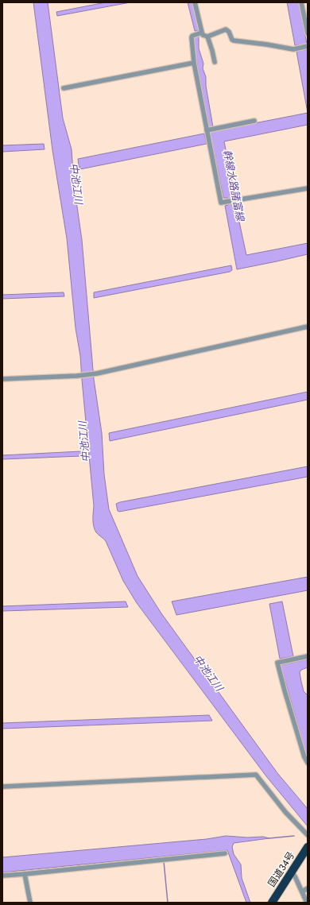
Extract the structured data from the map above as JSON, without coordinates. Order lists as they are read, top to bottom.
{
  "streets": {
    "highway": ["国道34号"]
  },
  "water": ["中池江川", "幹線水路諸富線"]
}
